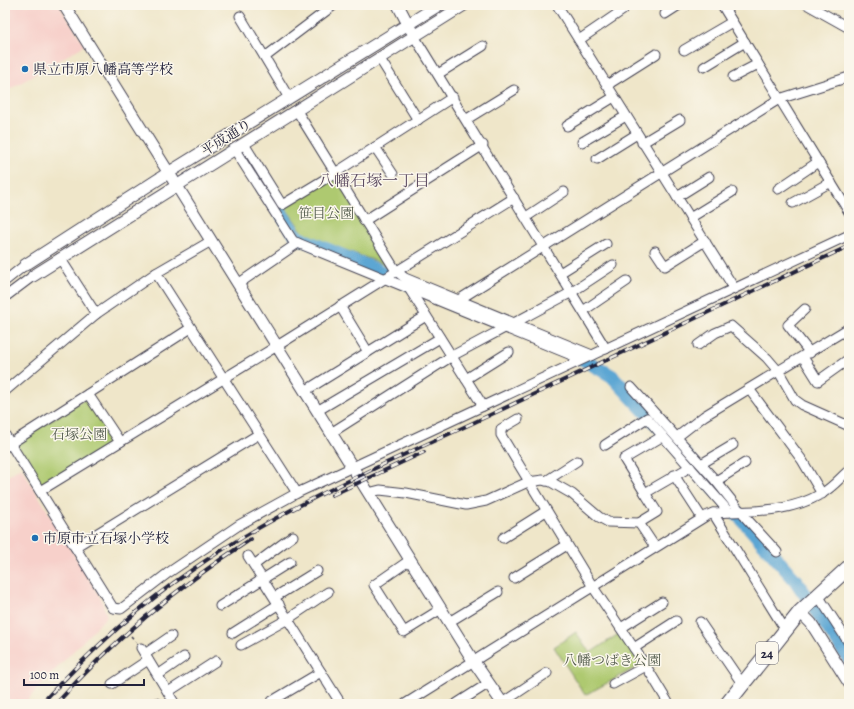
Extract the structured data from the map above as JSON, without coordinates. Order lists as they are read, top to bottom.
{
  "streets": {
    "main road": ["24"],
    "street": ["平成通り"]
  },
  "districts": ["八幡石塚一丁目"],
  "parks": ["笹目公園", "石塚公園", "八幡つばき公園"],
  "places": ["県立市原八幡高等学校", "市原市立石塚小学校"],
  "scale_bar": "100 m"
}
